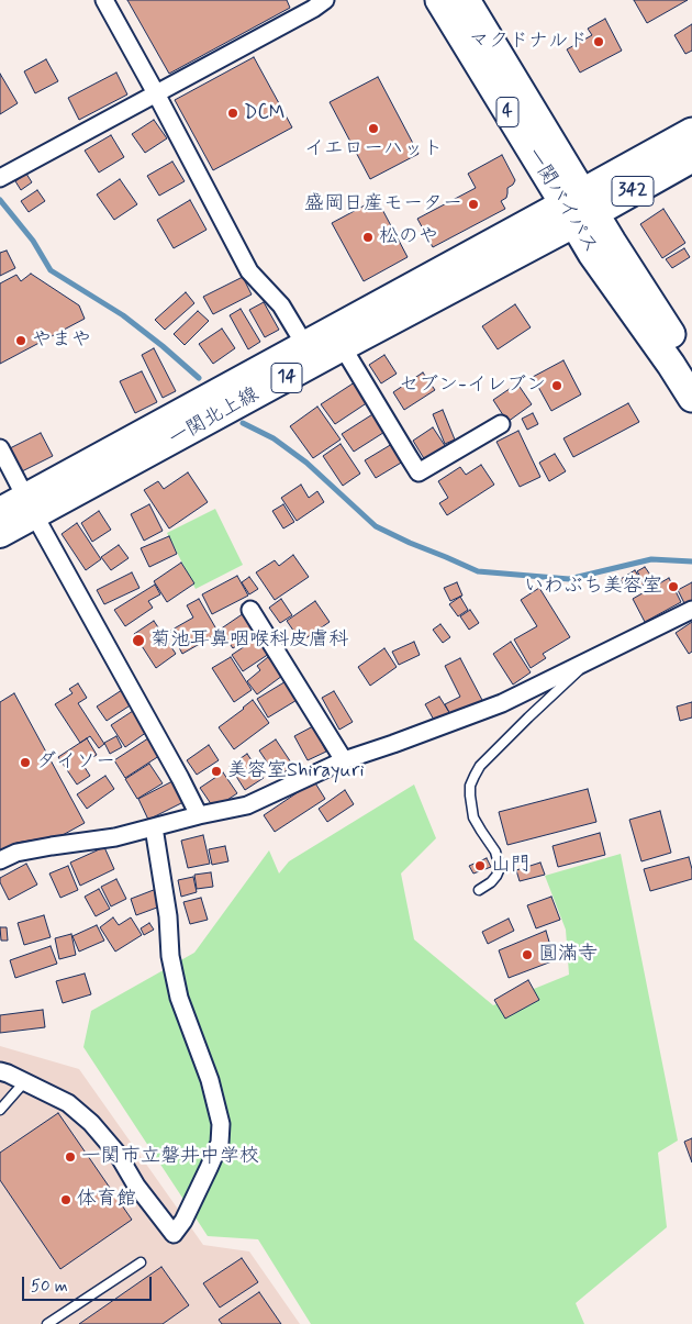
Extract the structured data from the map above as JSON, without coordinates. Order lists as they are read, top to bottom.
{
  "streets": {
    "highway": ["4", "342", "一関バイパス"],
    "main road": ["14", "一関北上線"]
  },
  "crossings": [
    ["342", "一関バイパス"],
    ["342", "一関北上線"],
    ["一関バイパス", "一関北上線"]
  ],
  "places": [
    "マクドナルド",
    "DCM",
    "イエローハット",
    "盛岡日産モーター",
    "松のや",
    "やまや",
    "セブン-イレブン",
    "いわぶち美容室",
    "菊池耳鼻咽喉科皮膚科",
    "ダイソー",
    "美容室Shirayuri",
    "山門",
    "圓滿寺",
    "一関市立磐井中学校",
    "体育館"
  ],
  "scale_bar": "50 m"
}
